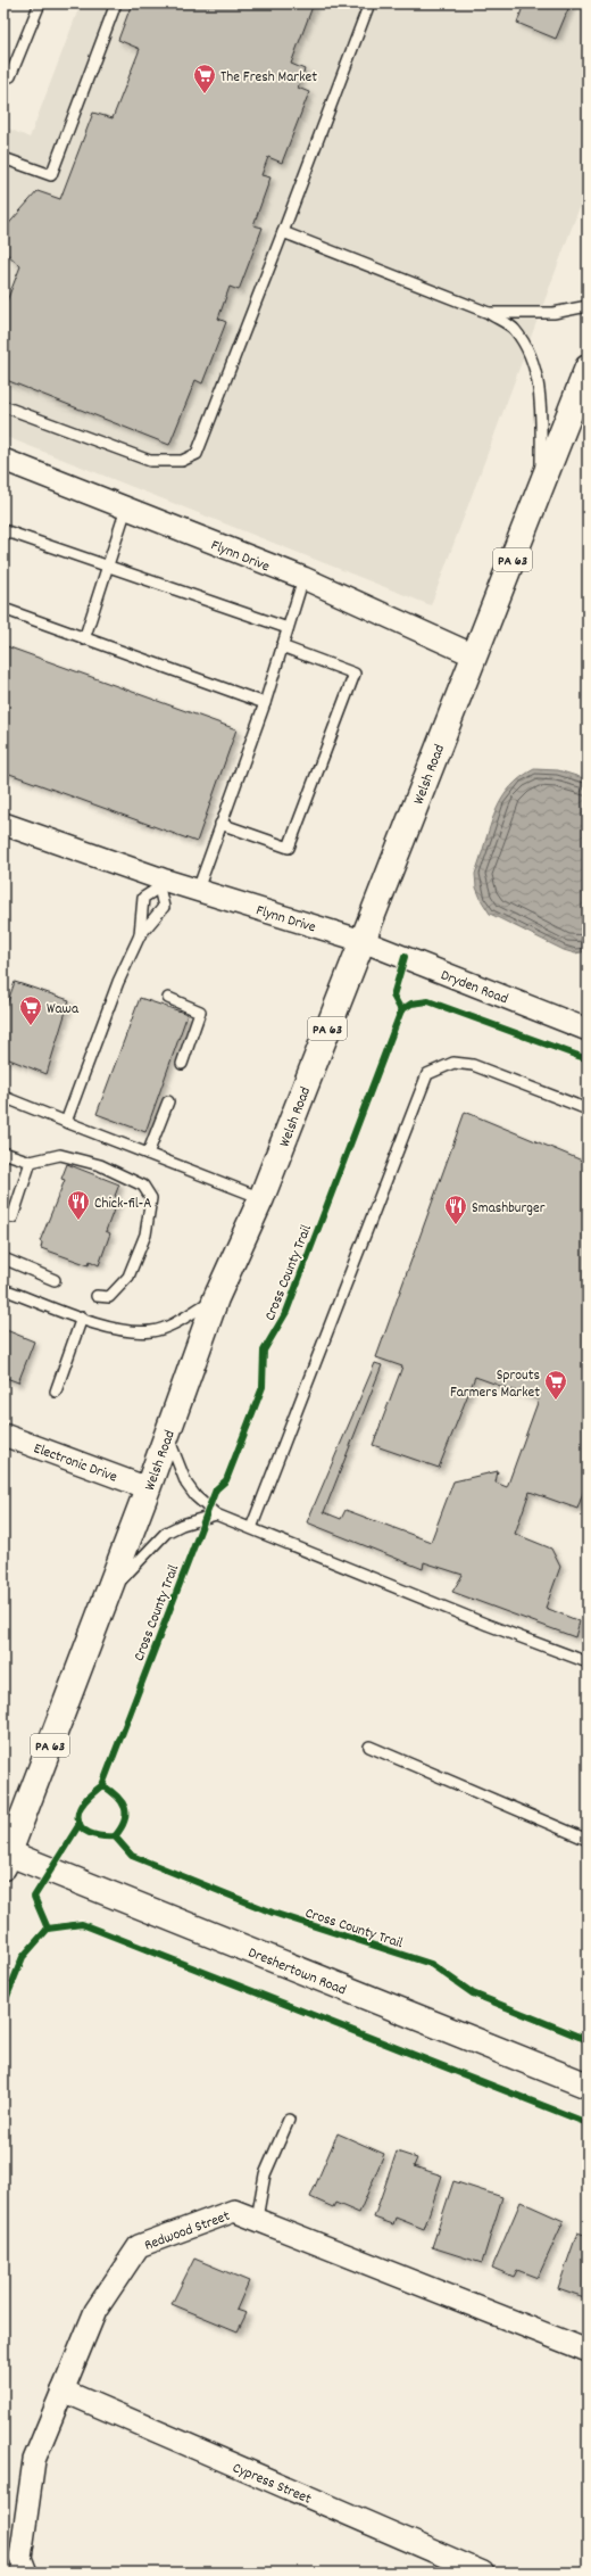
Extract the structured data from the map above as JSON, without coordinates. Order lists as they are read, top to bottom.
{
  "streets": {
    "main road": ["PA 63", "Welsh Road", "Dreshertown Road"],
    "street": [
      "Flynn Drive",
      "Dryden Road",
      "Electronic Drive",
      "Redwood Street",
      "Cypress Street"
    ],
    "cycle path": ["Cross County Trail"]
  },
  "crossings": [
    ["Flynn Drive", "Welsh Road"],
    ["Flynn Drive", "Dryden Road"],
    ["Welsh Road", "Dryden Road"],
    ["Welsh Road", "Electronic Drive"],
    ["Welsh Road", "Dreshertown Road"],
    ["Redwood Street", "Cypress Street"]
  ],
  "places": {
    "supermarket": ["The Fresh Market", "Wawa", "Sprouts Farmers Market"],
    "restaurant": ["Chick-fil-A", "Smashburger"]
  }
}
